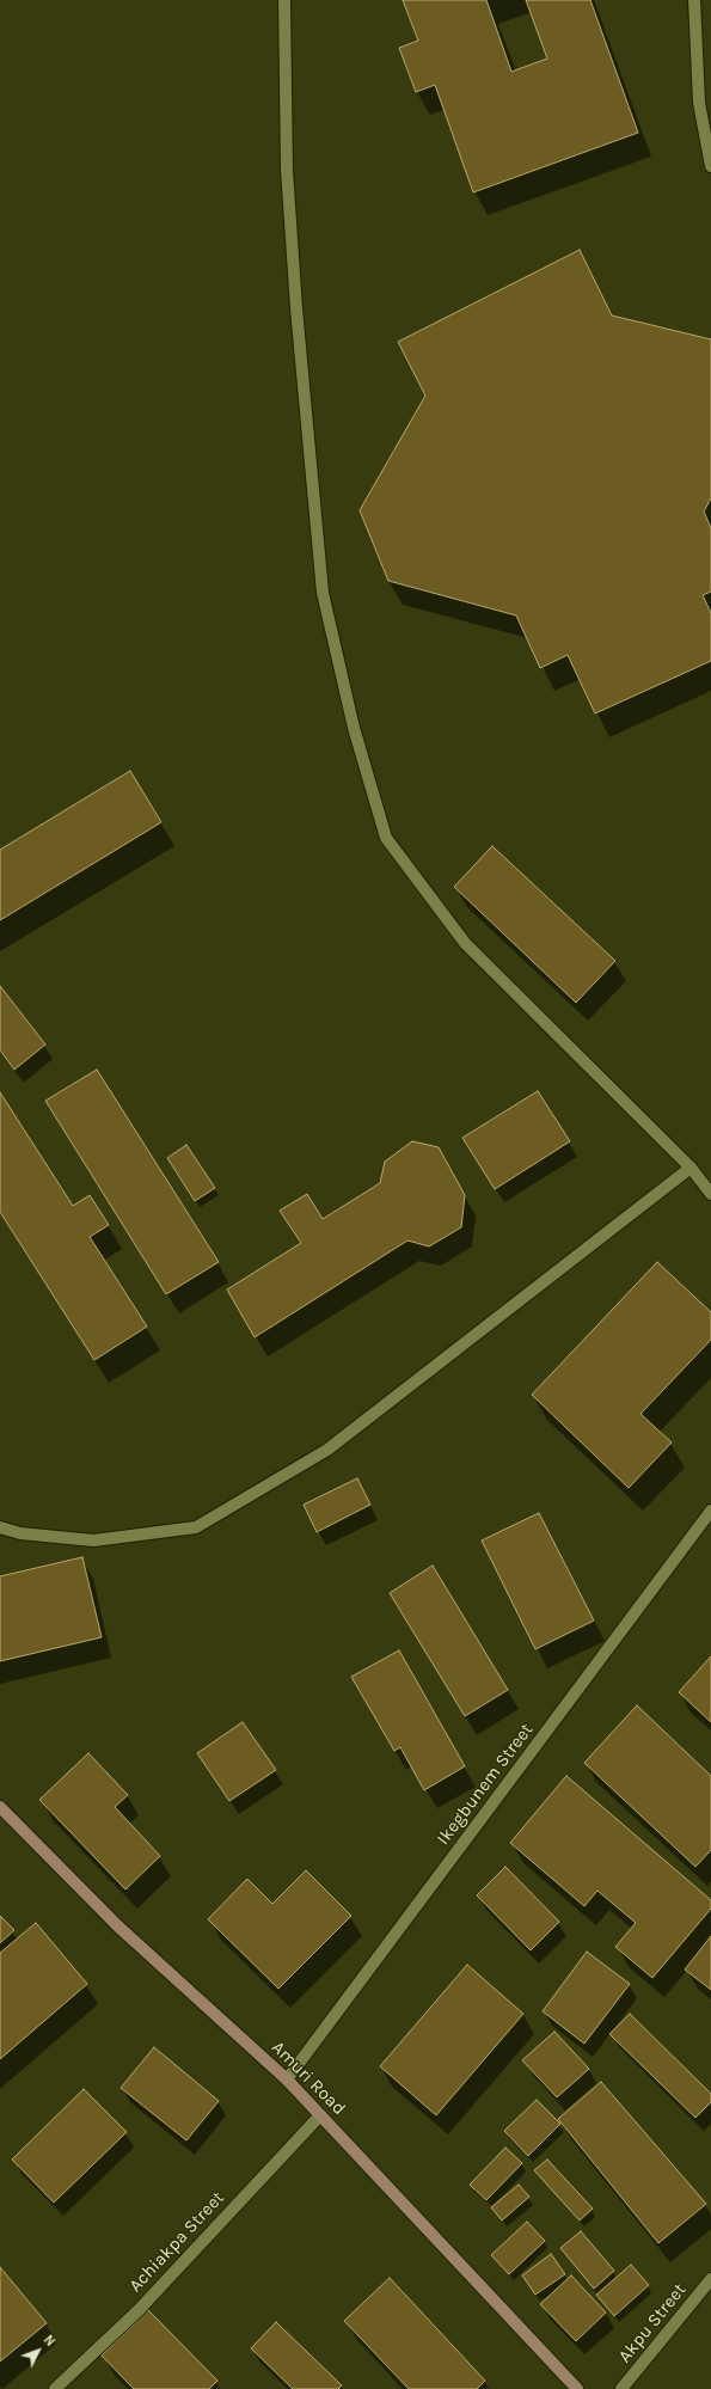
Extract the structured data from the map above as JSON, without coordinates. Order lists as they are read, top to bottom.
{
  "streets": {
    "main road": ["Amuri Road"],
    "street": ["Ikegbunem Street", "Achiakpa Street", "Akpu Street"]
  },
  "crossings": [
    ["Ikegbunem Street", "Amuri Road"],
    ["Amuri Road", "Achiakpa Street"]
  ],
  "north": "top right"
}
